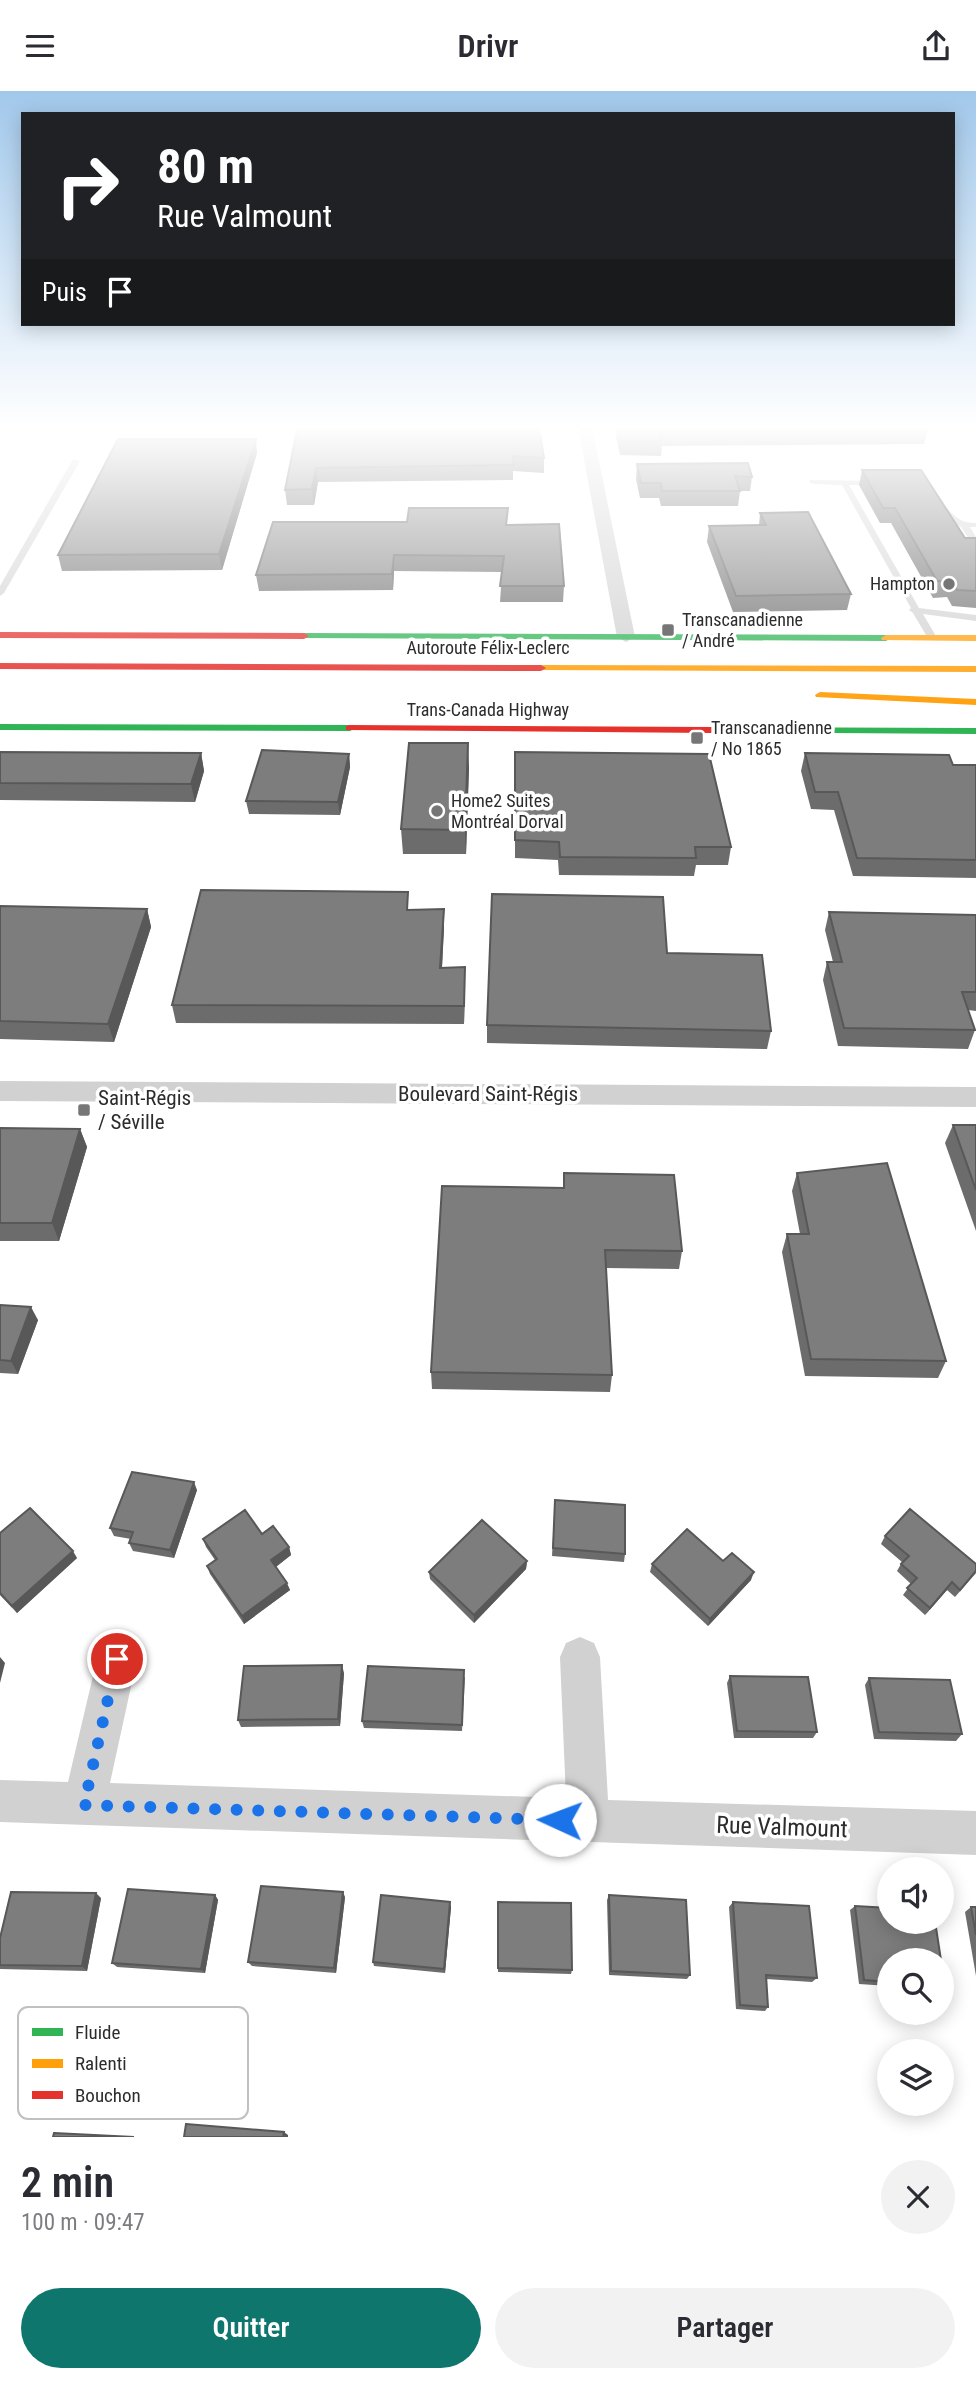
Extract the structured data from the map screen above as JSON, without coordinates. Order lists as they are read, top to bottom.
{
  "streets": {
    "main road": ["Autoroute Félix-Leclerc", "Trans-Canada Highway"],
    "street": ["Boulevard Saint-Régis", "Rue Valmount"]
  },
  "places": {
    "other": ["Hampton", "Home2 Suites Montréal Dorval"],
    "transit": ["Transcanadienne / André", "Transcanadienne / No 1865", "Saint-Régis / Séville"]
  },
  "legend": ["Fluide", "Ralenti", "Bouchon"],
  "page": {
    "header": "Drivr",
    "turn": ["80 m", "Rue Valmount"],
    "then": "Puis",
    "heading": ["2 min", "100 m · 09:47"],
    "buttons": ["Quitter", "Partager"]
  }
}
